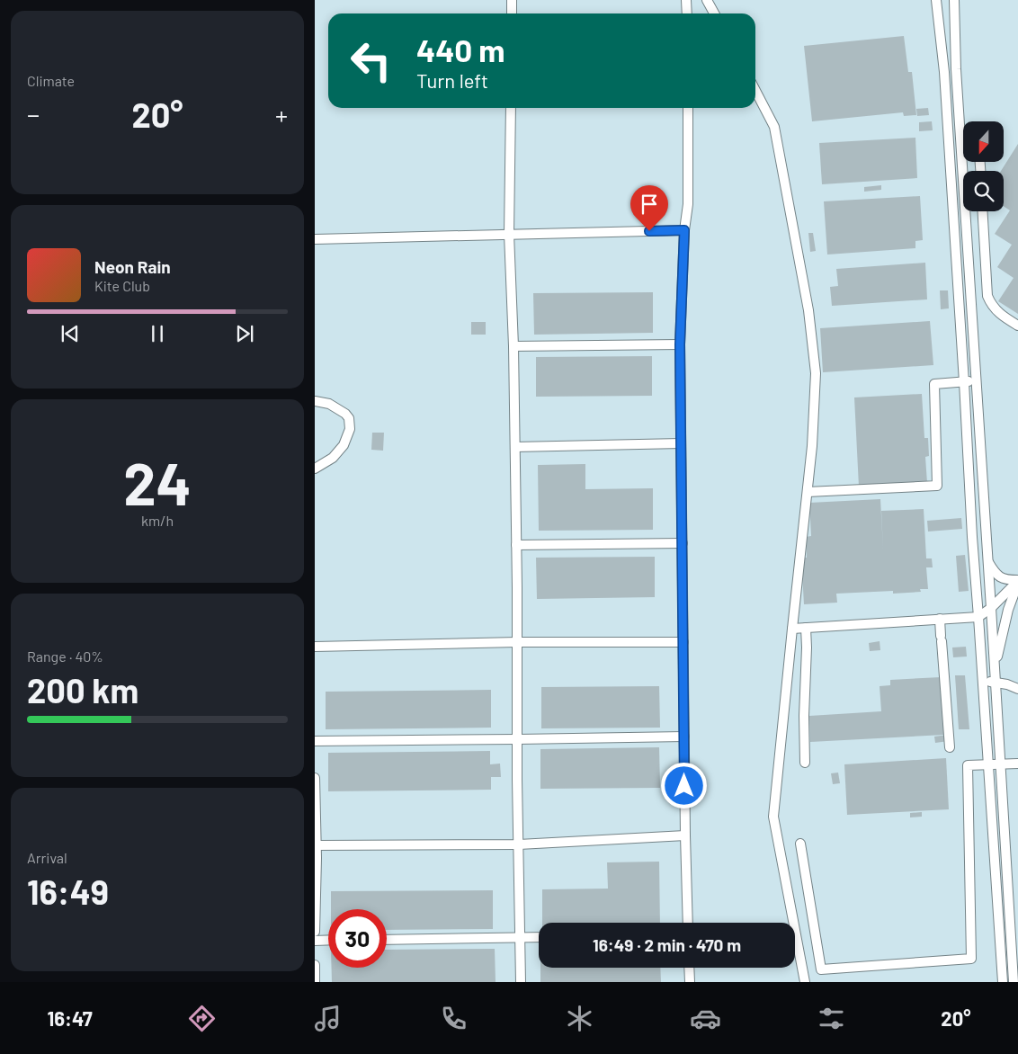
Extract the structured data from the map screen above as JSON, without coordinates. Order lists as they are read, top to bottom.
{
  "north": "bottom",
  "page": {
    "tile": [
      "Climate",
      ["24", "km/h"],
      ["Range · 40%", "200 km"],
      ["Arrival", "16:49"]
    ],
    "turn": ["440 m", "Turn left"],
    "heat": ["−", "20°", "+"],
    "song": ["Neon Rain", "Kite Club"],
    "limit": "30",
    "trip": "16:49 · 2 min · 470 m",
    "tabs": ["16:47", "20°"]
  }
}
